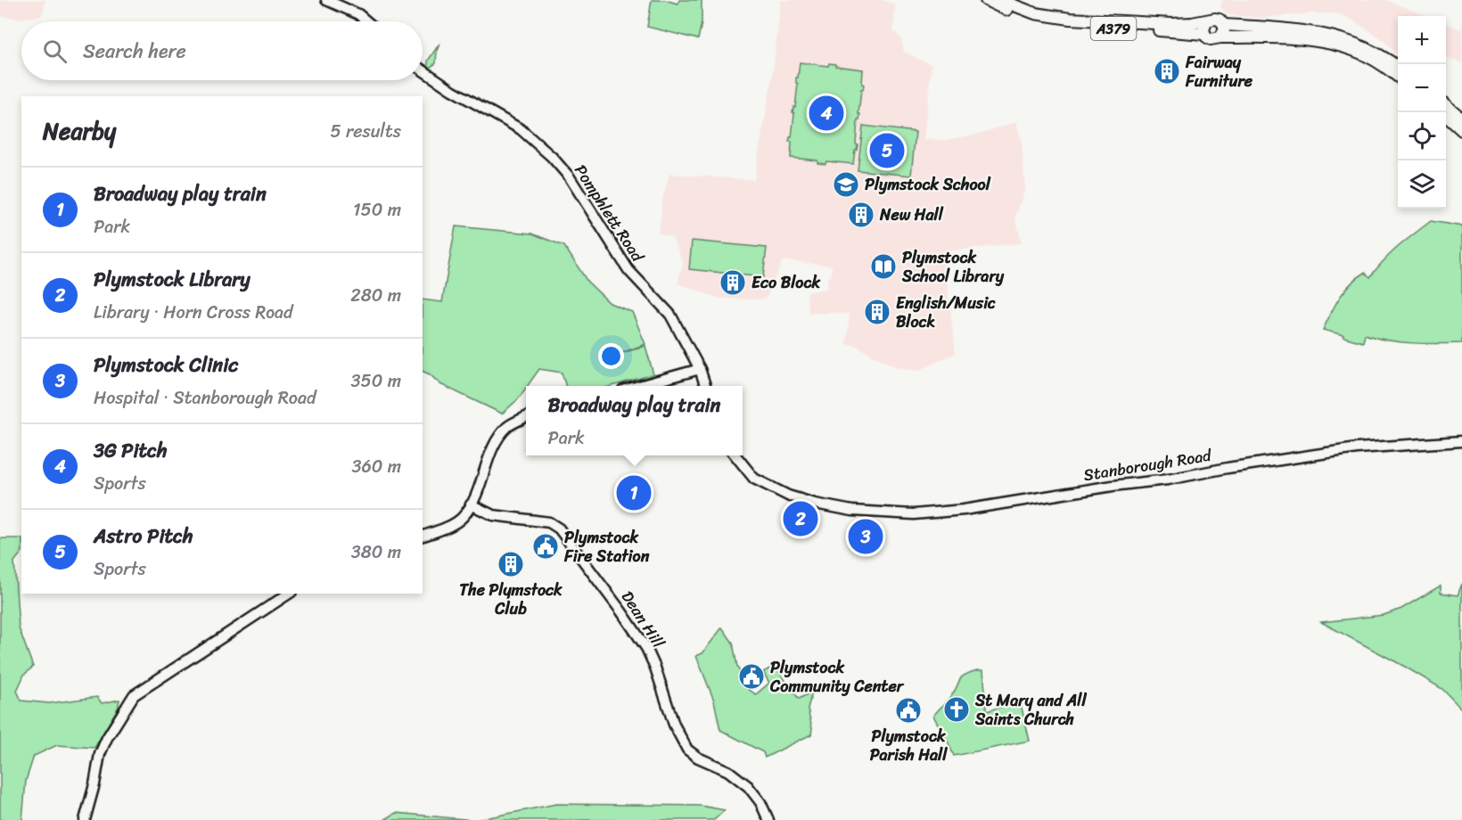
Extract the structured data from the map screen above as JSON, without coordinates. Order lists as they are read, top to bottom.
{
  "streets": {
    "main road": ["A379"],
    "street": ["Pomphlett Road", "Stanborough Road", "Dean Hill"]
  },
  "places": {
    "building": [
      "Fairway Furniture",
      "New Hall",
      "Eco Block",
      "English/Music Block",
      "The Plymstock Club"
    ],
    "school or university": ["Plymstock School"],
    "library": ["Plymstock School Library"],
    "public building": ["Plymstock Fire Station", "Plymstock Community Center", "Plymstock Parish Hall"],
    "church": ["St Mary and All Saints Church"]
  },
  "page": {
    "map_buttons": ["+", "−"],
    "search": "Search here",
    "pins": [
      "4",
      "5",
      "1",
      "2",
      "3"
    ],
    "heading": ["Nearby", "5 results"],
    "list": [
      {
        "mark": "1",
        "name": "Broadway play train",
        "note": "Park",
        "value": "150 m"
      },
      {
        "mark": "2",
        "name": "Plymstock Library",
        "note": "Library · Horn Cross Road",
        "value": "280 m"
      },
      {
        "mark": "3",
        "name": "Plymstock Clinic",
        "note": "Hospital · Stanborough Road",
        "value": "350 m"
      },
      {
        "mark": "4",
        "name": "3G Pitch",
        "note": "Sports",
        "value": "360 m"
      },
      {
        "mark": "5",
        "name": "Astro Pitch",
        "note": "Sports",
        "value": "380 m"
      }
    ],
    "popup": ["Broadway play train", "Park"]
  }
}
